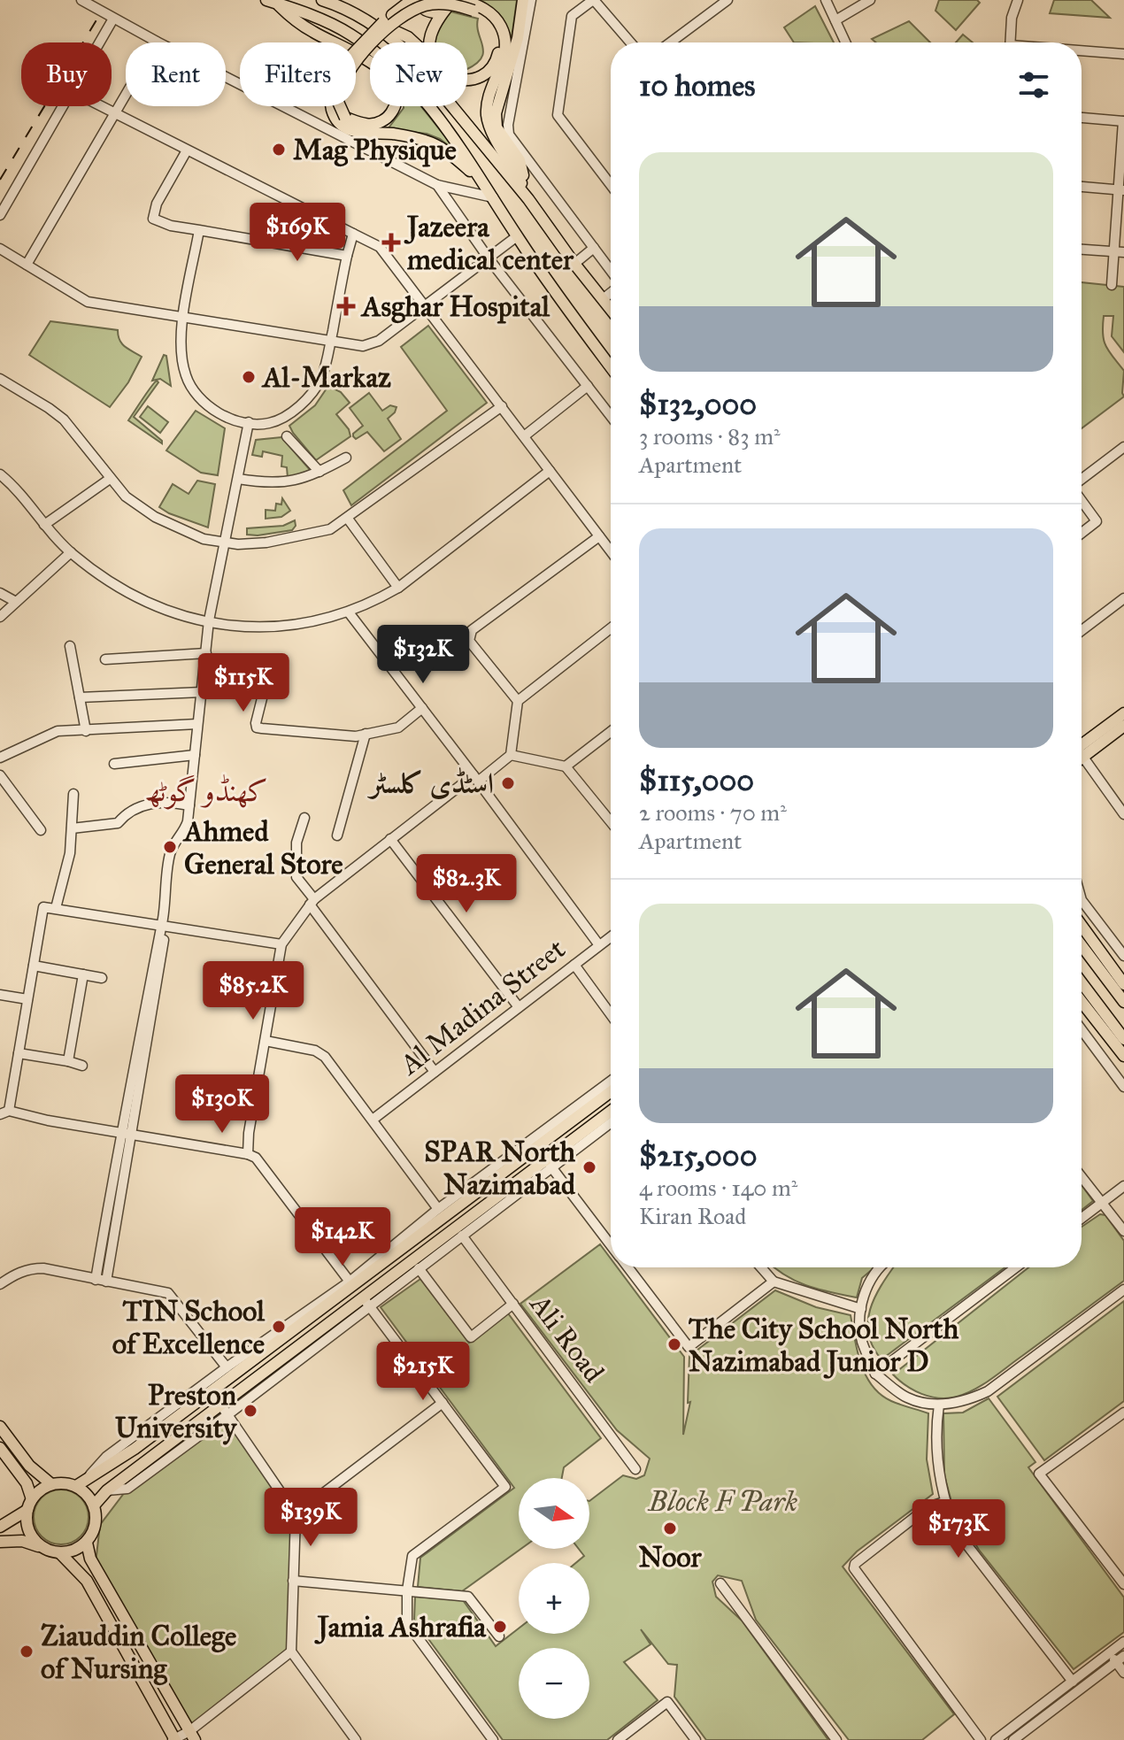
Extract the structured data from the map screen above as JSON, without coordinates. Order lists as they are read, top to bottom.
{
  "streets": {
    "street": ["Al Madina Street", "Ali Road"]
  },
  "districts": ["کھنڈو گوٹھ"],
  "parks": ["Block F Park"],
  "places": {
    "other": [
      "Mag Physique",
      "Al-Markaz",
      "اسٹڈی کلسٹر",
      "Ahmed General Store",
      "SPAR North Nazimabad",
      "TIN School of Excellence",
      "The City School North Nazimabad Junior D",
      "Preston University",
      "Noor",
      "Jamia Ashrafia",
      "Ziauddin College of Nursing"
    ],
    "health": ["Jazeera medical center", "Asghar Hospital"]
  },
  "north": "right",
  "page": {
    "chip": [
      "Buy",
      "Rent",
      "Filters",
      "New"
    ],
    "heading": "10 homes",
    "list": [
      {
        "name": "$132,000",
        "note": "3 rooms · 83 m² · Apartment"
      },
      {
        "name": "$115,000",
        "note": "2 rooms · 70 m² · Apartment"
      },
      {
        "name": "$215,000",
        "note": "4 rooms · 140 m² · Kiran Road"
      }
    ],
    "price": [
      "$169K",
      "$132K",
      "$115K",
      "$82.3K",
      "$85.2K",
      "$130K",
      "$142K",
      "$215K",
      "$139K",
      "$173K"
    ],
    "map_buttons": ["+", "−"]
  }
}
